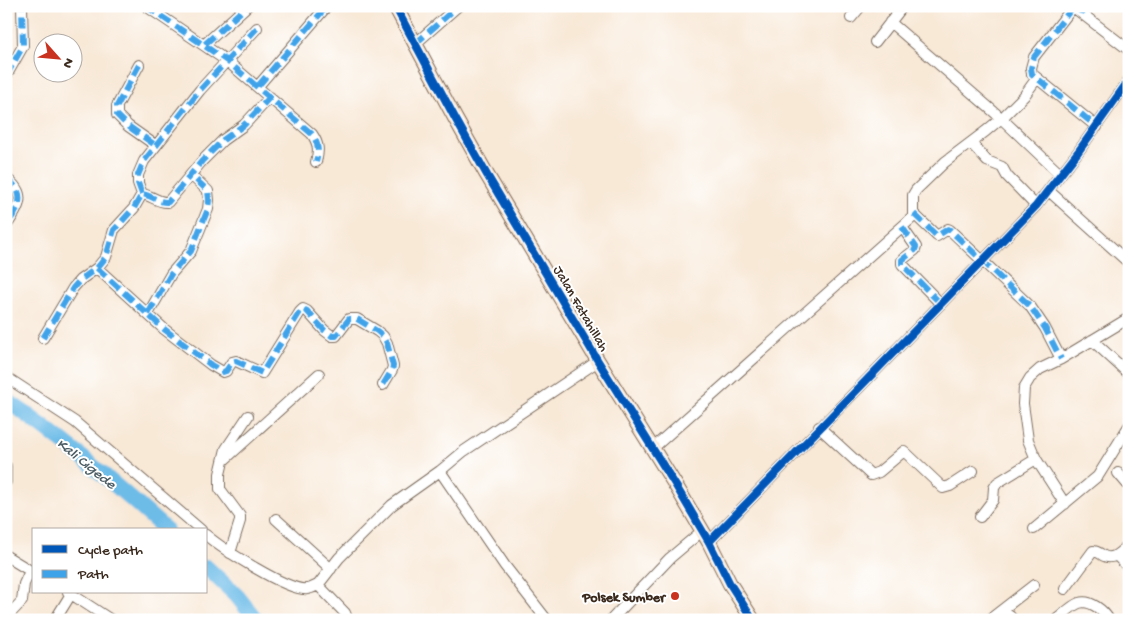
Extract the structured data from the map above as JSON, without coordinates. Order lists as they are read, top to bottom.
{
  "streets": {
    "street": ["Jalan Fatahillah"]
  },
  "water": ["Kali Cigede"],
  "places": ["Polsek Sumber"],
  "legend": ["Cycle path", "Path"],
  "north": "bottom right"
}
